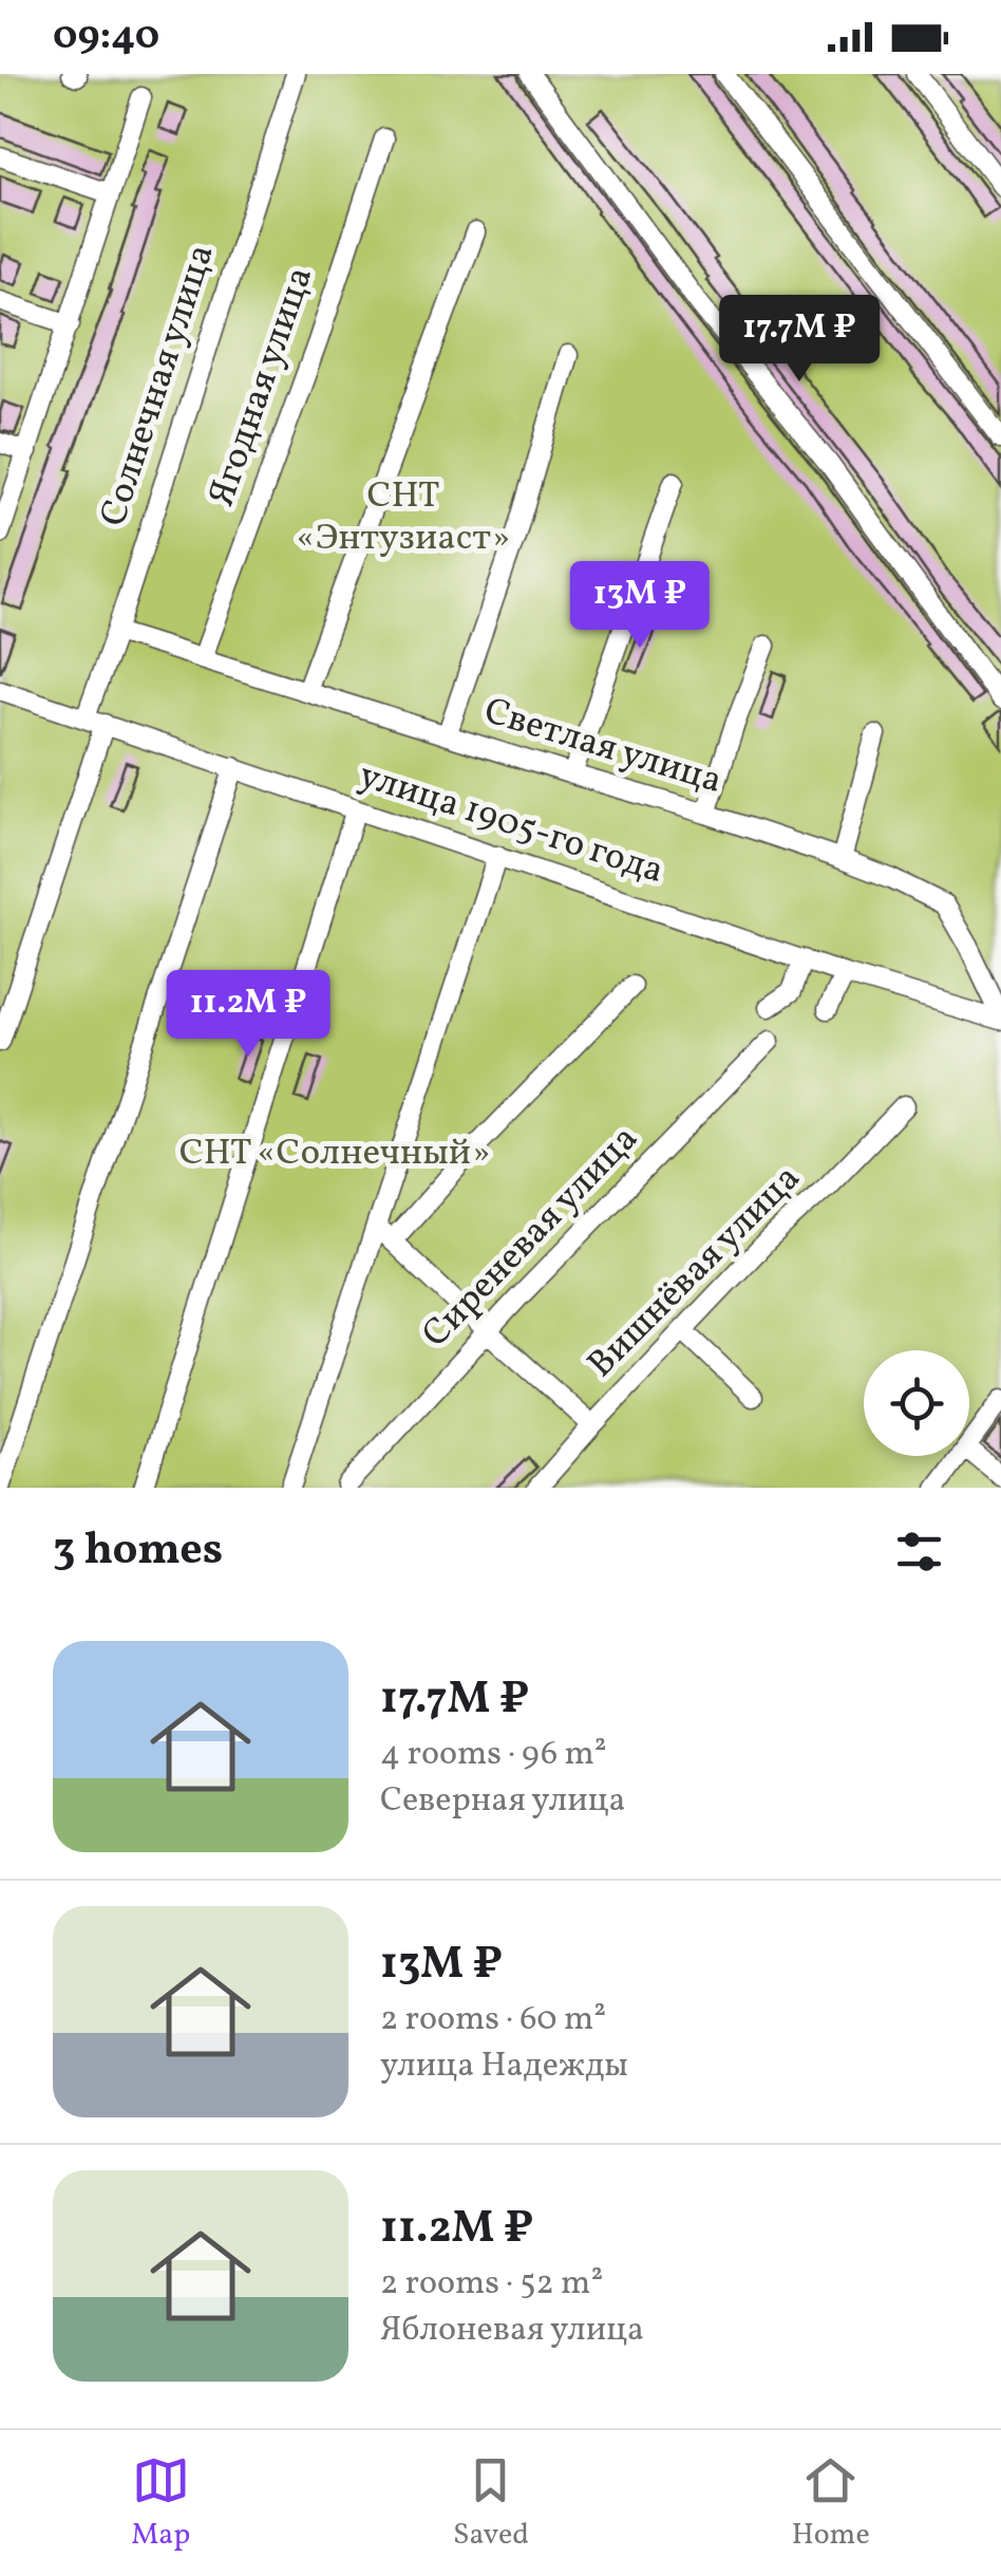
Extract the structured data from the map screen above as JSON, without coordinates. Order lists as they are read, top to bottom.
{
  "streets": {
    "street": [
      "Солнечная улица",
      "Ягодная улица",
      "Светлая улица",
      "улица 1905-го года",
      "Сиреневая улица",
      "Вишнёвая улица"
    ]
  },
  "crossings": [
    ["Солнечная улица", "Светлая улица"],
    ["Солнечная улица", "улица 1905-го года"],
    ["Ягодная улица", "Светлая улица"],
    ["Светлая улица", "улица 1905-го года"]
  ],
  "parks": ["СНТ «Энтузиаст»", "СНТ «Солнечный»"],
  "page": {
    "status": "09:40",
    "price": ["17.7M ₽", "13M ₽", "11.2M ₽"],
    "heading": "3 homes",
    "list": [
      {
        "name": "17.7M ₽",
        "note": "4 rooms · 96 m² · Северная улица"
      },
      {
        "name": "13M ₽",
        "note": "2 rooms · 60 m² · улица Надежды"
      },
      {
        "name": "11.2M ₽",
        "note": "2 rooms · 52 m² · Яблоневая улица"
      }
    ],
    "tabs": ["Map", "Saved", "Home"]
  }
}
